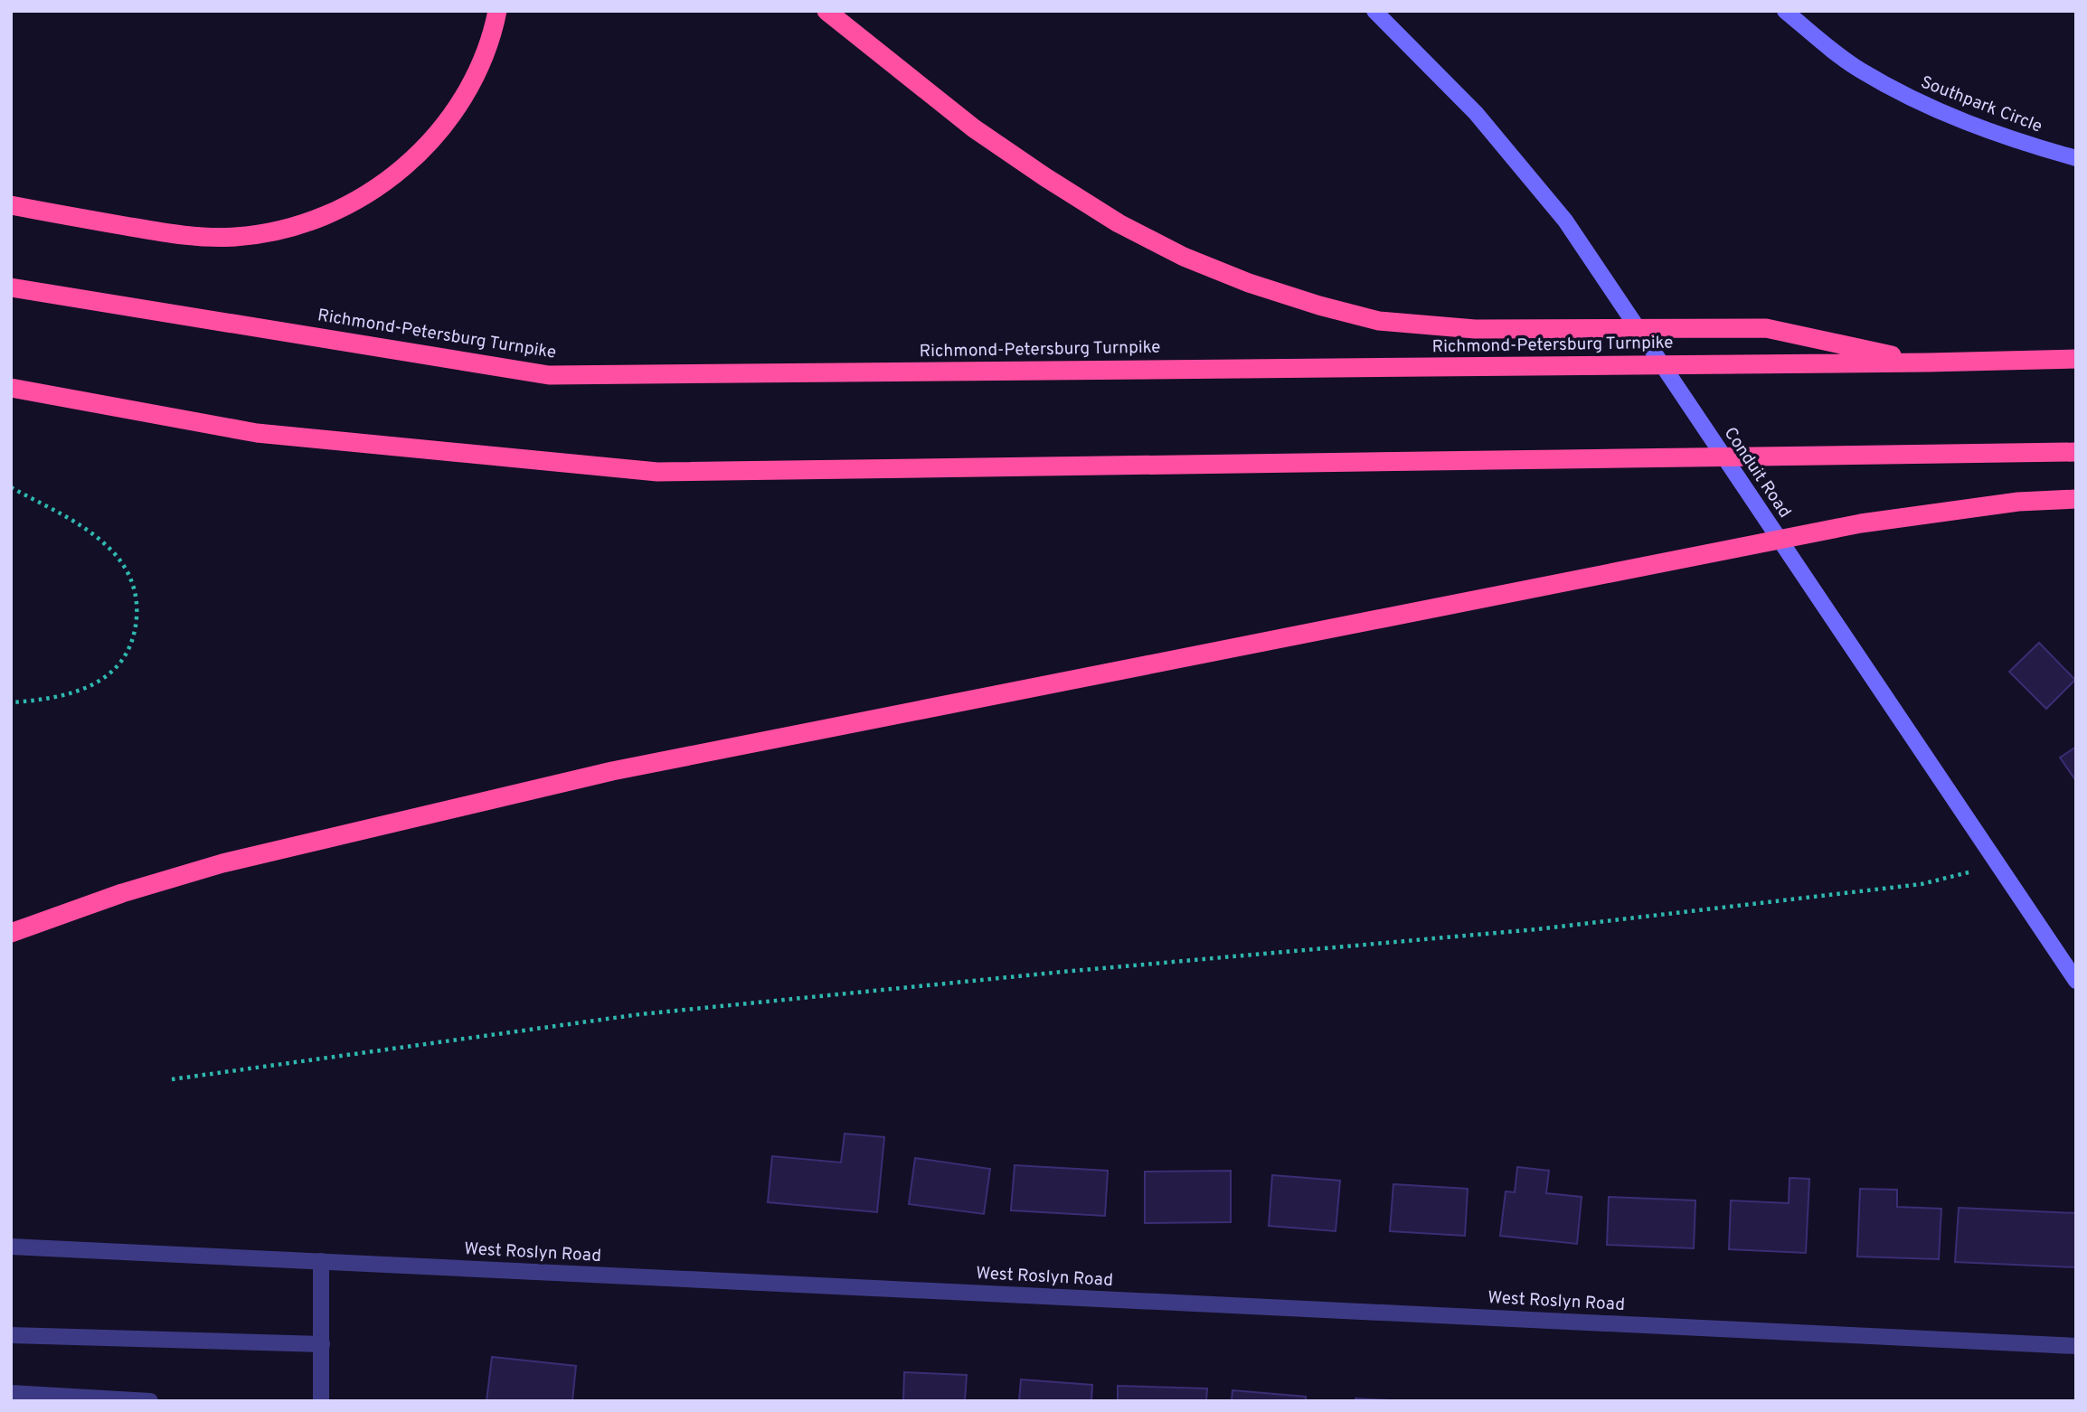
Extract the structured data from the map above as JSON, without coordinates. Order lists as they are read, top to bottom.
{
  "streets": {
    "highway": ["Richmond-Petersburg Turnpike"],
    "main road": ["Southpark Circle", "Conduit Road"],
    "street": ["West Roslyn Road"]
  }
}
